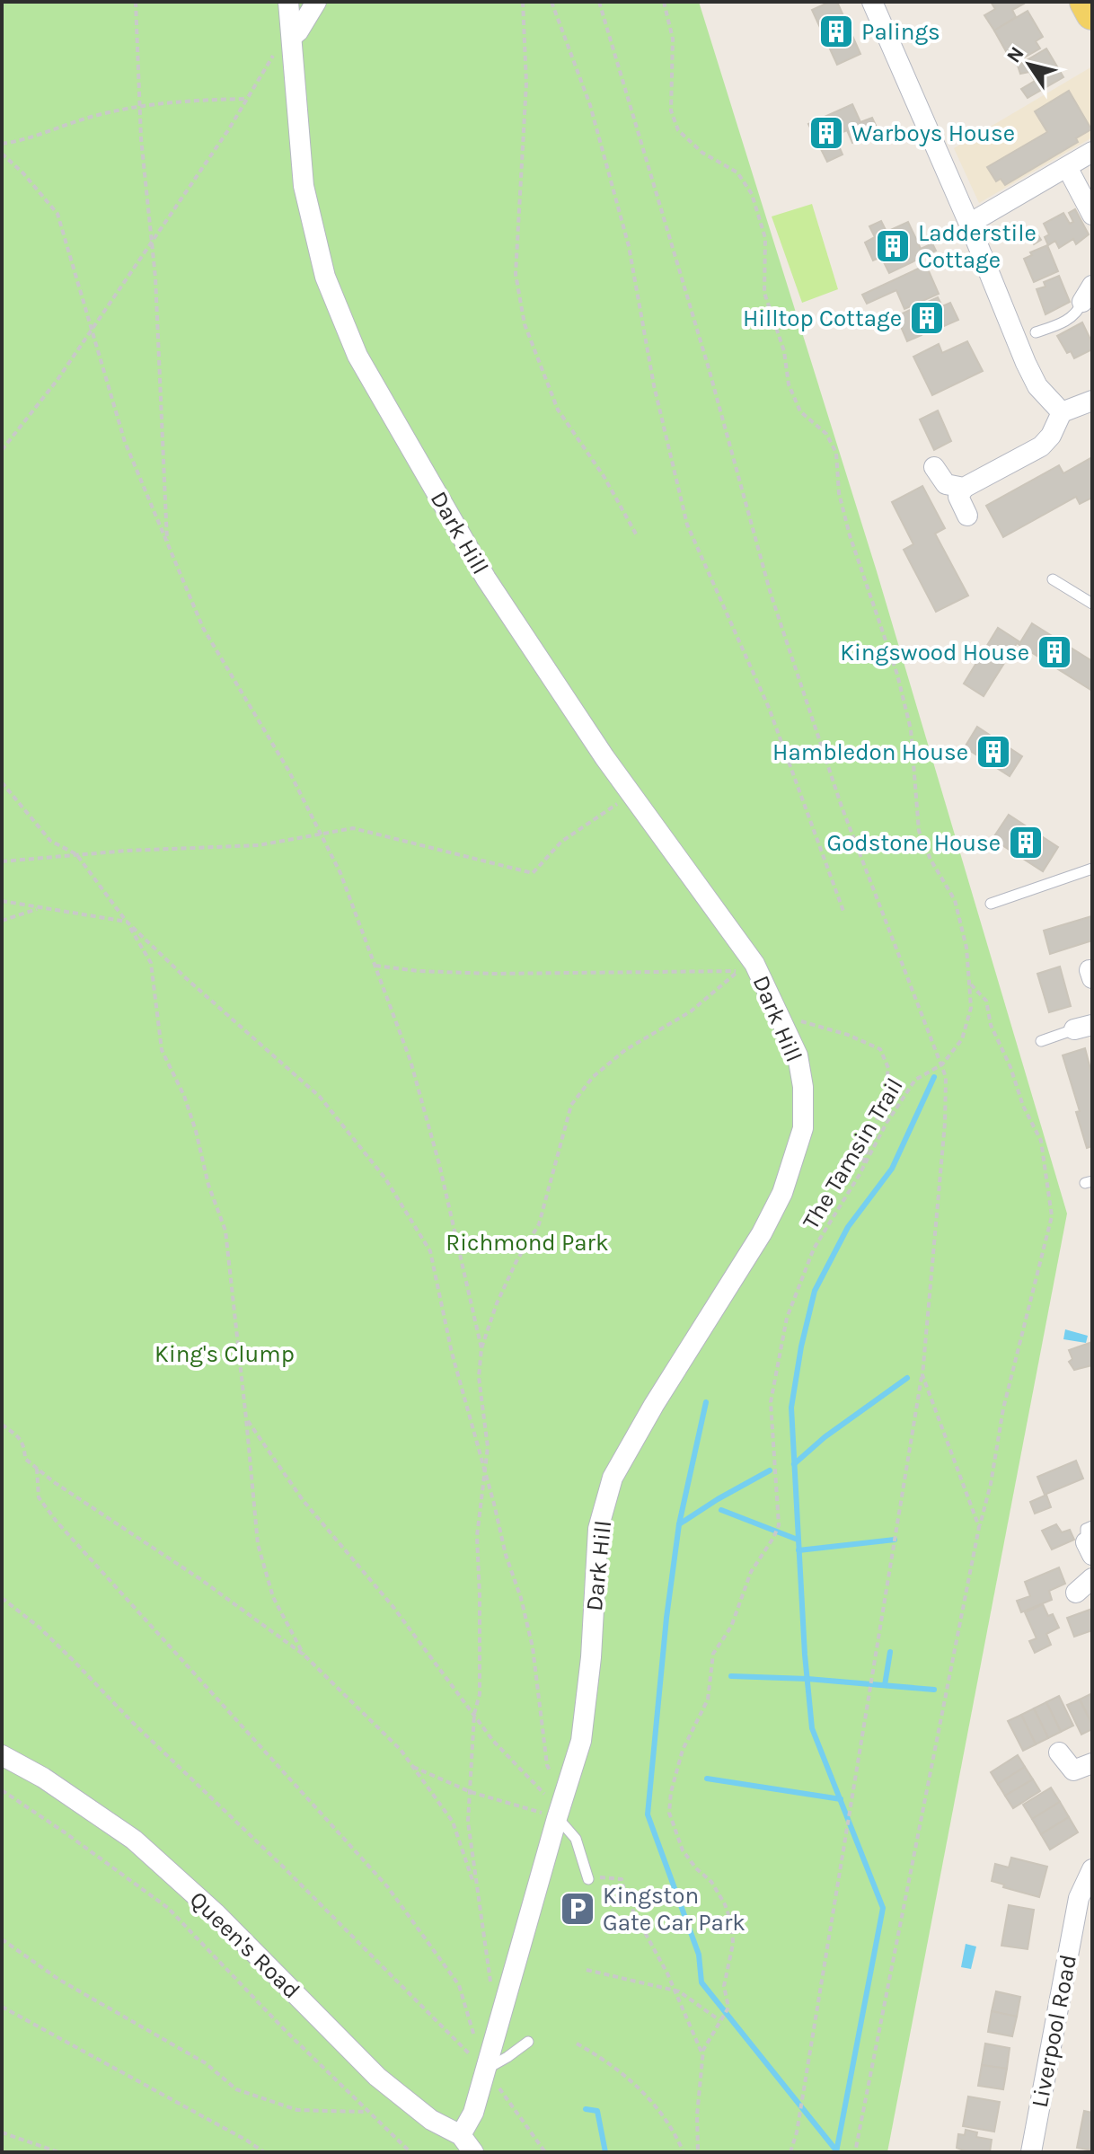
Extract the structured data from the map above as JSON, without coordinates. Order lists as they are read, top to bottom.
{
  "streets": {
    "street": ["Dark Hill", "Queen's Road", "Liverpool Road"],
    "path": ["The Tamsin Trail"]
  },
  "crossings": [
    ["Dark Hill", "Queen's Road"]
  ],
  "parks": ["Richmond Park", "King's Clump"],
  "places": {
    "building": [
      "Palings",
      "Warboys House",
      "Ladderstile Cottage",
      "Hilltop Cottage",
      "Kingswood House",
      "Hambledon House",
      "Godstone House"
    ],
    "parking": ["Kingston Gate Car Park"]
  },
  "north": "top left"
}
